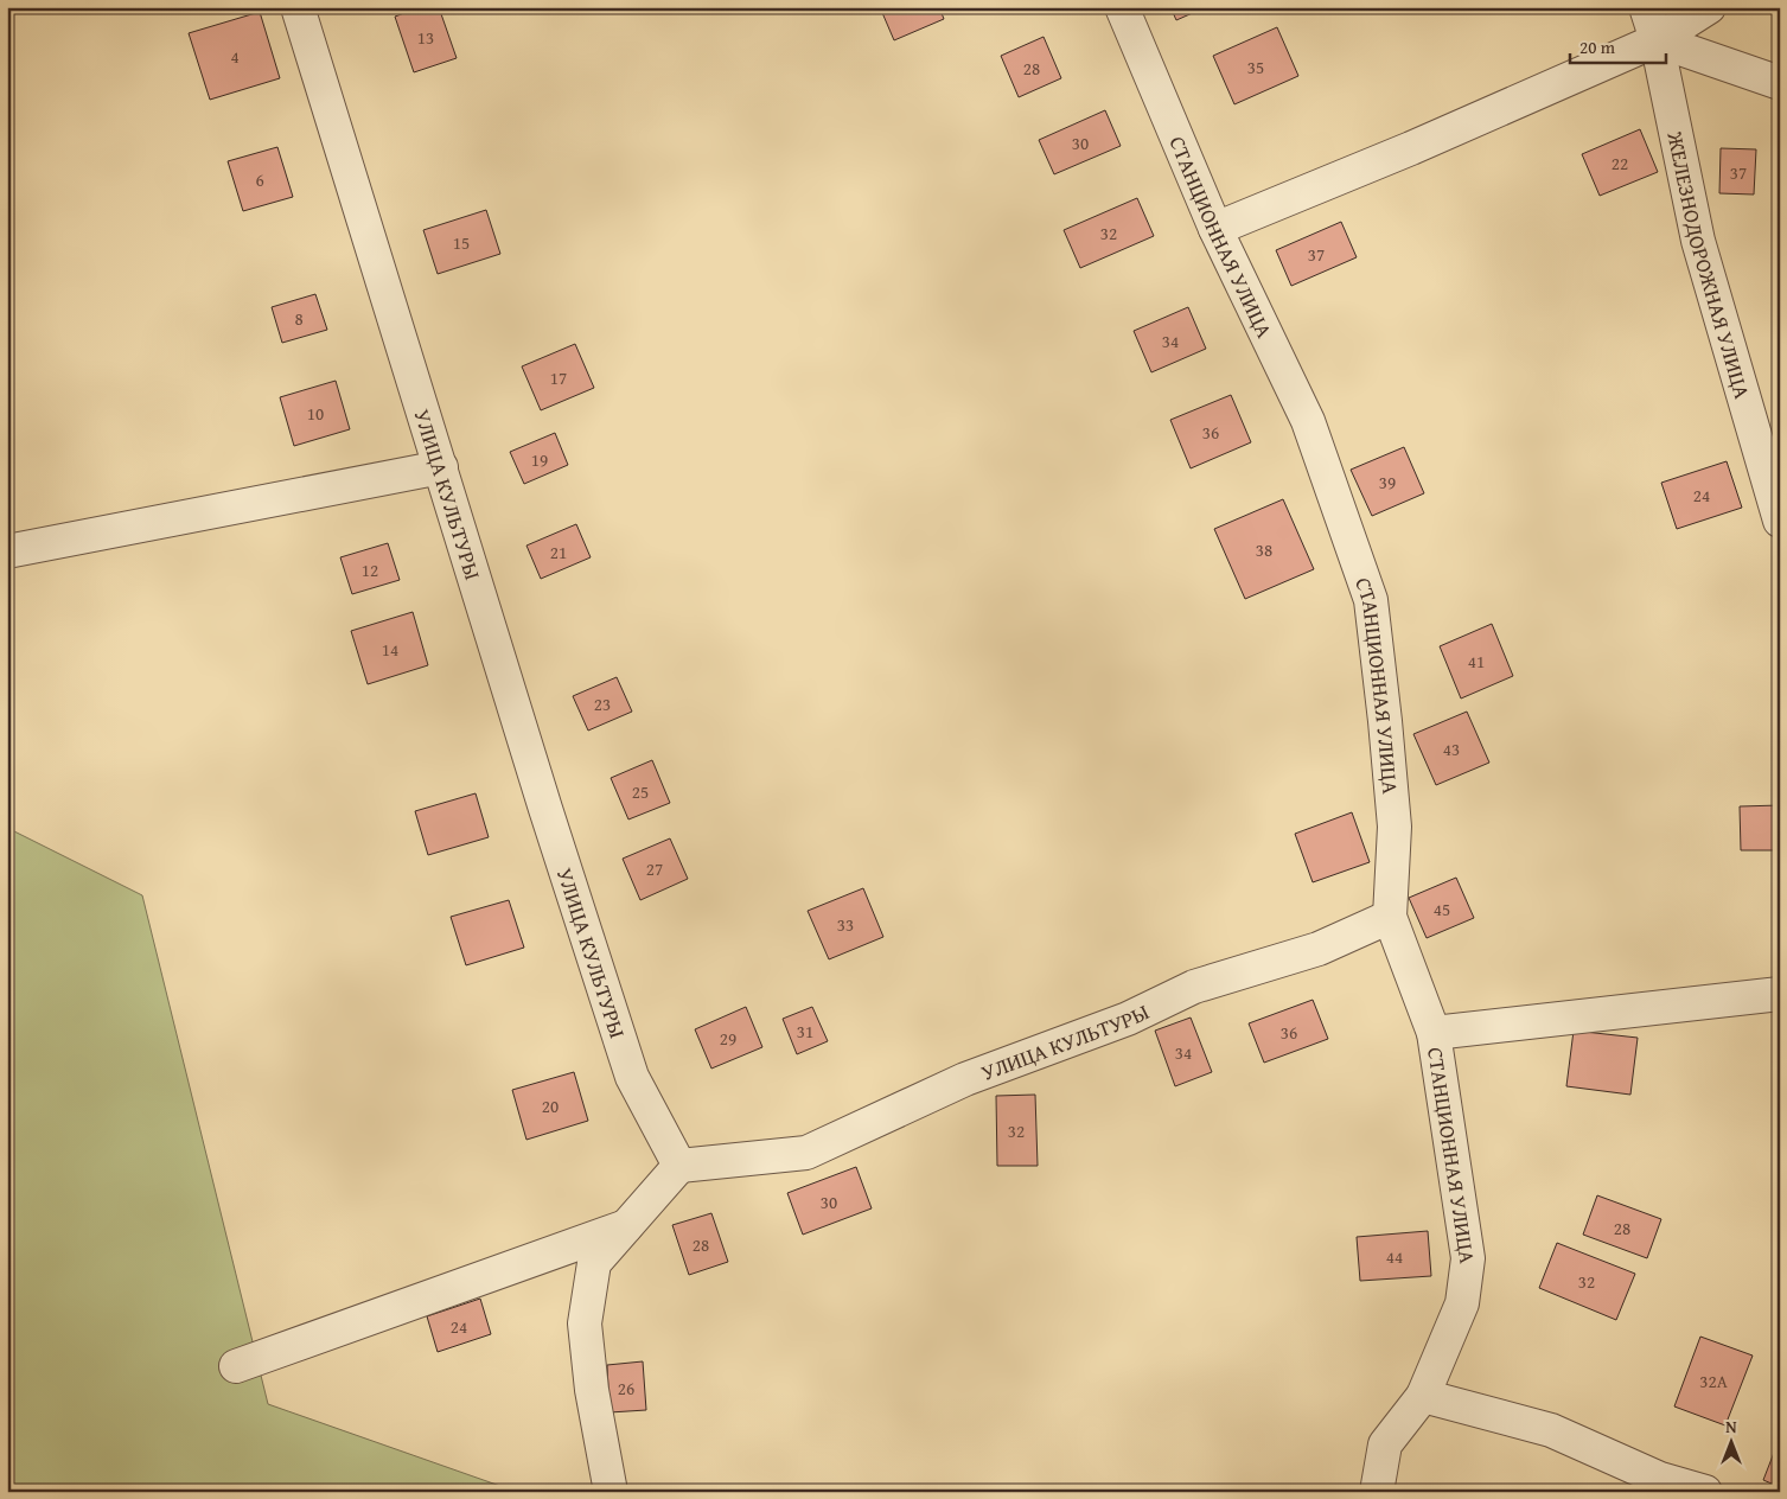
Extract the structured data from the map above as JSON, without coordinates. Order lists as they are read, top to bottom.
{
  "streets": {
    "street": ["СТАНЦИОННАЯ УЛИЦА", "ЖЕЛЕЗНОДОРОЖНАЯ УЛИЦА", "УЛИЦА КУЛЬТУРЫ"]
  },
  "crossings": [
    ["СТАНЦИОННАЯ УЛИЦА", "УЛИЦА КУЛЬТУРЫ"]
  ],
  "house_numbers": [
    "13",
    "4",
    "35",
    "28",
    "30",
    "22",
    "37",
    "6",
    "32",
    "15",
    "37",
    "8",
    "34",
    "17",
    "10",
    "36",
    "19",
    "39",
    "24",
    "38",
    "21",
    "12",
    "14",
    "41",
    "23",
    "43",
    "25",
    "27",
    "45",
    "33",
    "31",
    "36",
    "29",
    "34",
    "20",
    "32",
    "30",
    "28",
    "28",
    "44",
    "32",
    "24",
    "32А",
    "26"
  ],
  "scale_bar": "20 m",
  "north": "top"
}
